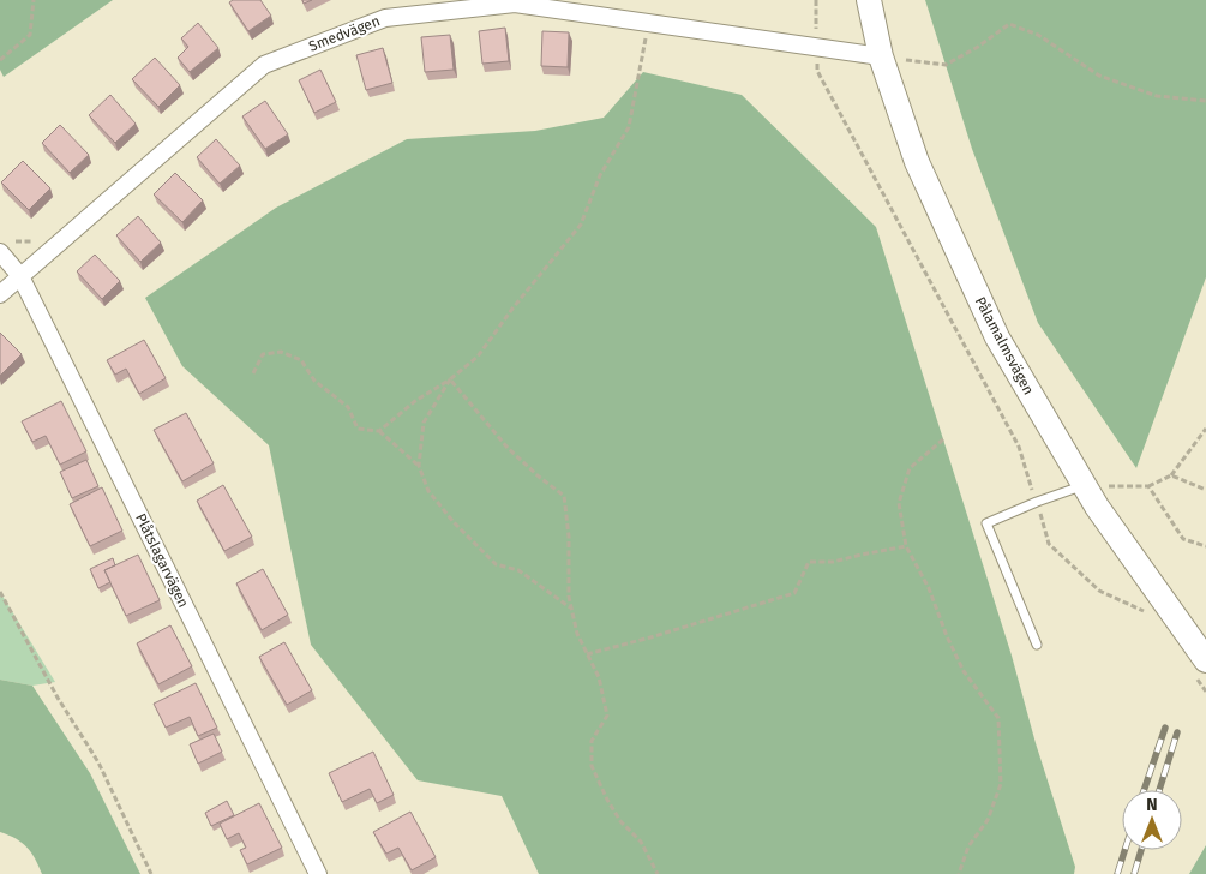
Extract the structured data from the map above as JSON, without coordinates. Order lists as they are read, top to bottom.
{
  "streets": {
    "street": ["Smedvägen", "Pålamalmsvägen", "Plåtslagarvägen"]
  },
  "crossings": [
    ["Smedvägen", "Pålamalmsvägen"],
    ["Smedvägen", "Plåtslagarvägen"]
  ],
  "north": "top"
}
